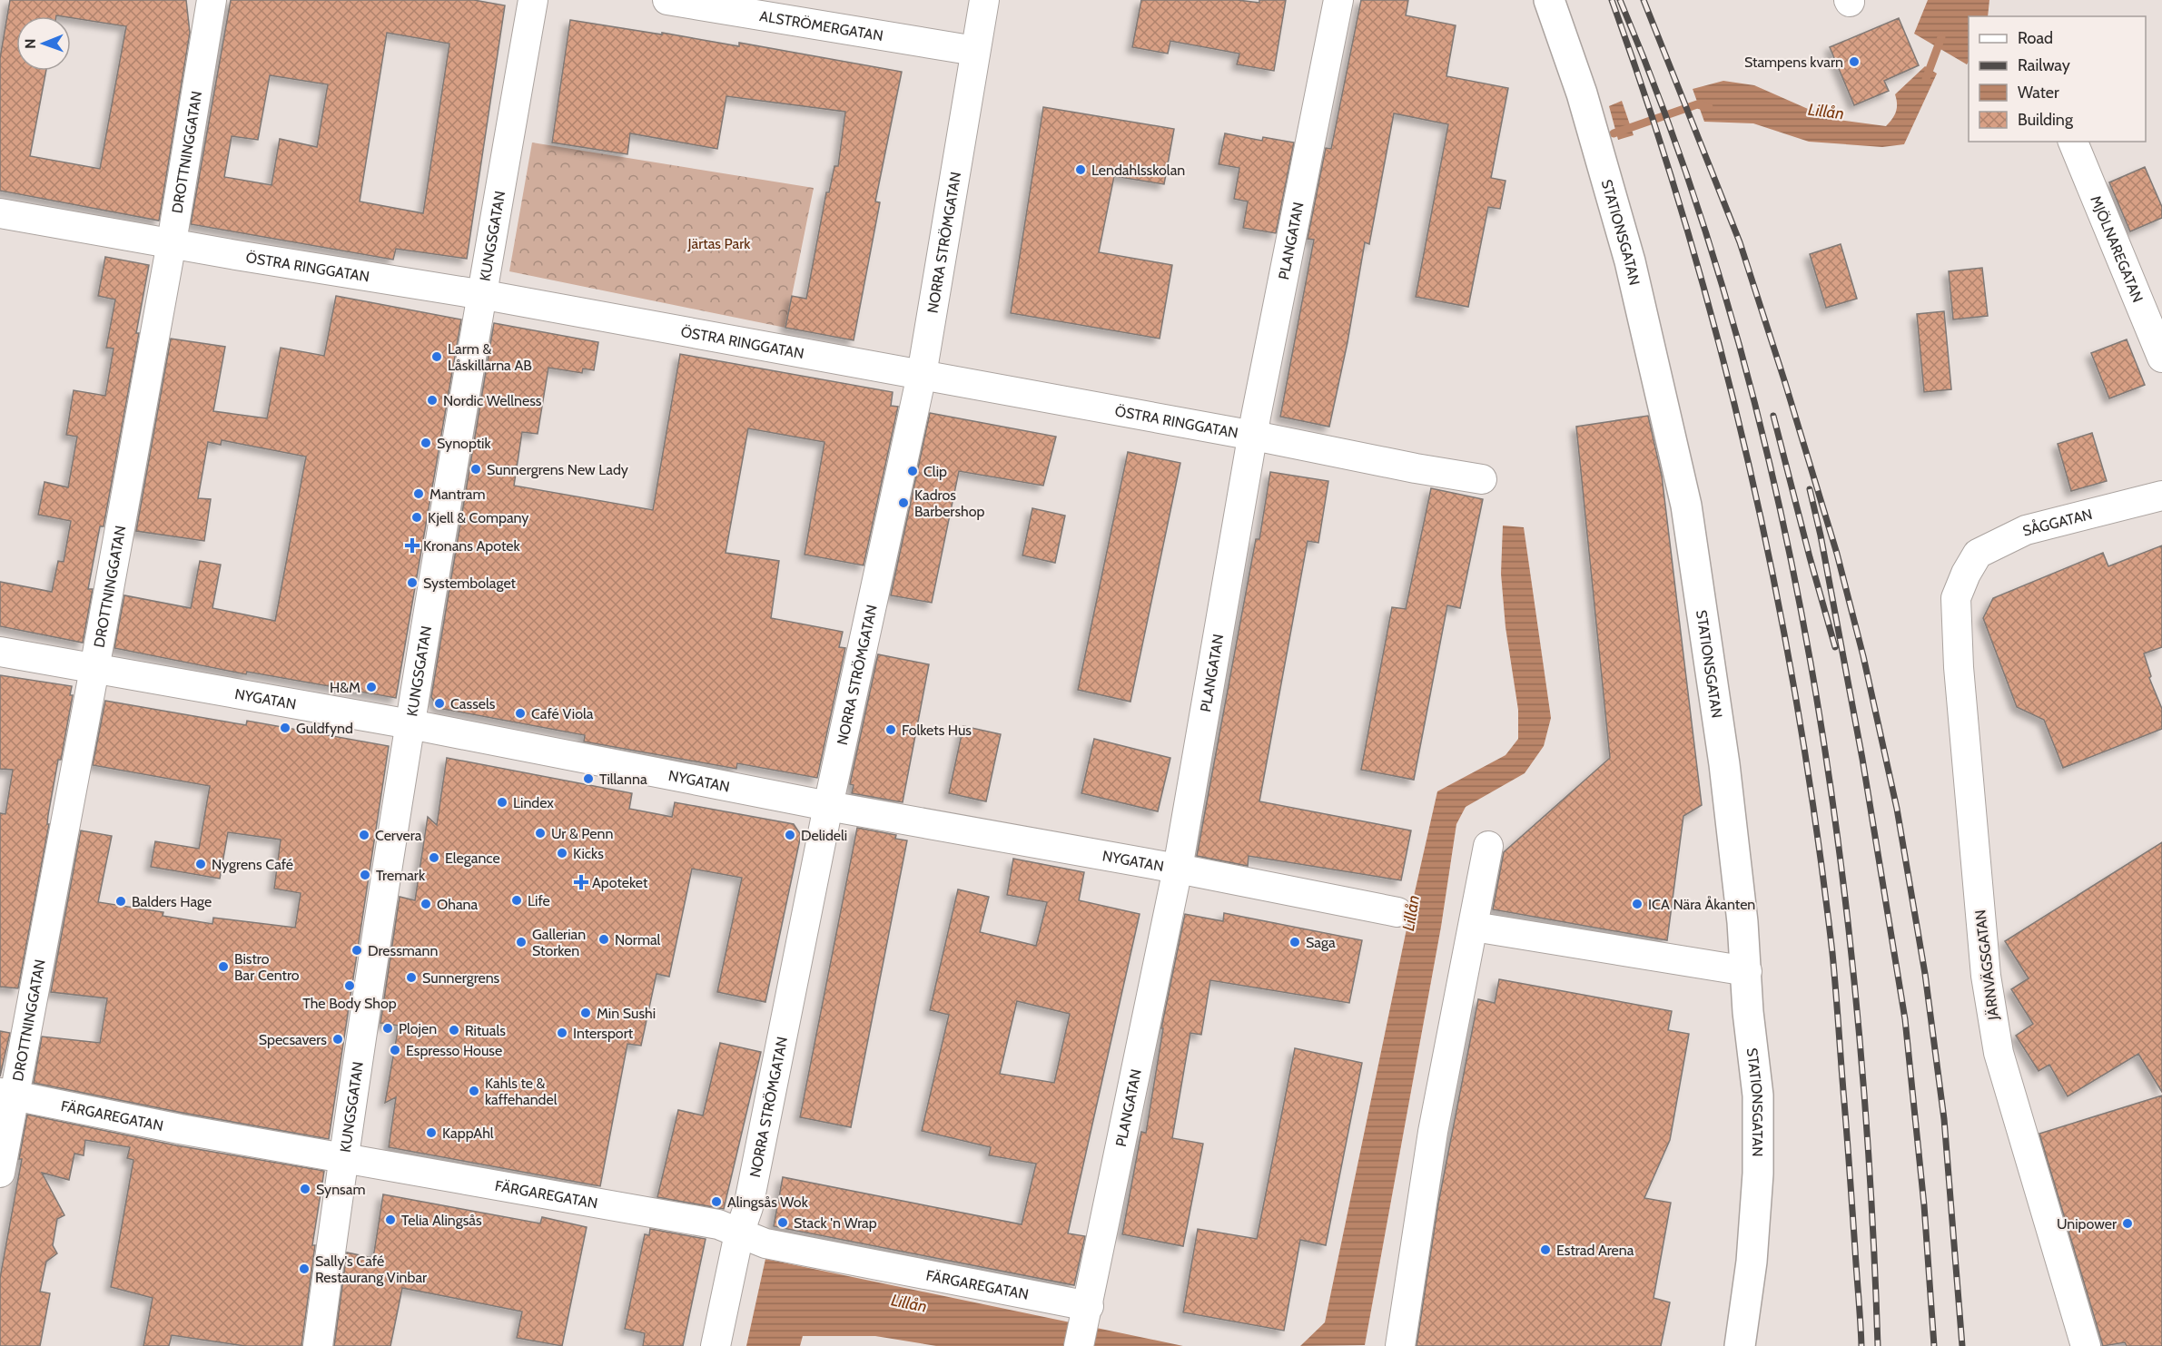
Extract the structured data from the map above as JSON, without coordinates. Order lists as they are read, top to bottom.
{
  "streets": {
    "street": [
      "ALSTRÖMERGATAN",
      "DROTTNINGGATAN",
      "STATIONSGATAN",
      "KUNGSGATAN",
      "PLANGATAN",
      "NORRA STRÖMGATAN",
      "MJÖLNAREGATAN",
      "ÖSTRA RINGGATAN",
      "SÅGGATAN",
      "NYGATAN",
      "JÄRNVÄGSGATAN",
      "FÄRGAREGATAN"
    ]
  },
  "crossings": [
    ["ALSTRÖMERGATAN", "NORRA STRÖMGATAN"],
    ["DROTTNINGGATAN", "ÖSTRA RINGGATAN"],
    ["DROTTNINGGATAN", "NYGATAN"],
    ["DROTTNINGGATAN", "FÄRGAREGATAN"],
    ["KUNGSGATAN", "ÖSTRA RINGGATAN"],
    ["KUNGSGATAN", "NYGATAN"],
    ["KUNGSGATAN", "FÄRGAREGATAN"],
    ["PLANGATAN", "ÖSTRA RINGGATAN"],
    ["PLANGATAN", "NYGATAN"],
    ["PLANGATAN", "FÄRGAREGATAN"],
    ["NORRA STRÖMGATAN", "ÖSTRA RINGGATAN"],
    ["NORRA STRÖMGATAN", "NYGATAN"],
    ["NORRA STRÖMGATAN", "FÄRGAREGATAN"],
    ["SÅGGATAN", "JÄRNVÄGSGATAN"]
  ],
  "water": ["Lillån"],
  "parks": ["Järtas Park"],
  "places": {
    "other": [
      "Stampens kvarn",
      "Lendahlsskolan",
      "Larm & Låskillarna AB",
      "Nordic Wellness",
      "Synoptik",
      "Sunnergrens New Lady",
      "Clip",
      "Mantram",
      "Kadros Barbershop",
      "Kjell & Company",
      "Systembolaget",
      "H&M",
      "Cassels",
      "Café Viola",
      "Guldfynd",
      "Folkets Hus",
      "Tillanna",
      "Lindex",
      "Ur & Penn",
      "Cervera",
      "Delideli",
      "Kicks",
      "Elegance",
      "Nygrens Café",
      "Tremark",
      "Life",
      "Balders Hage",
      "Ohana",
      "ICA Nära Åkanten",
      "Normal",
      "Gallerian Storken",
      "Saga",
      "Dressmann",
      "Bistro Bar Centro",
      "Sunnergrens",
      "The Body Shop",
      "Min Sushi",
      "Plojen",
      "Rituals",
      "Intersport",
      "Specsavers",
      "Espresso House",
      "Kahls te & kaffehandel",
      "KappAhl",
      "Synsam",
      "Alingsås Wok",
      "Telia Alingsås",
      "Stack 'n Wrap",
      "Unipower",
      "Estrad Arena",
      "Sally's Café Restaurang Vinbar"
    ],
    "health": ["Kronans Apotek", "Apoteket"]
  },
  "legend": [
    "Road",
    "Railway",
    "Water",
    "Building"
  ],
  "north": "left"
}
